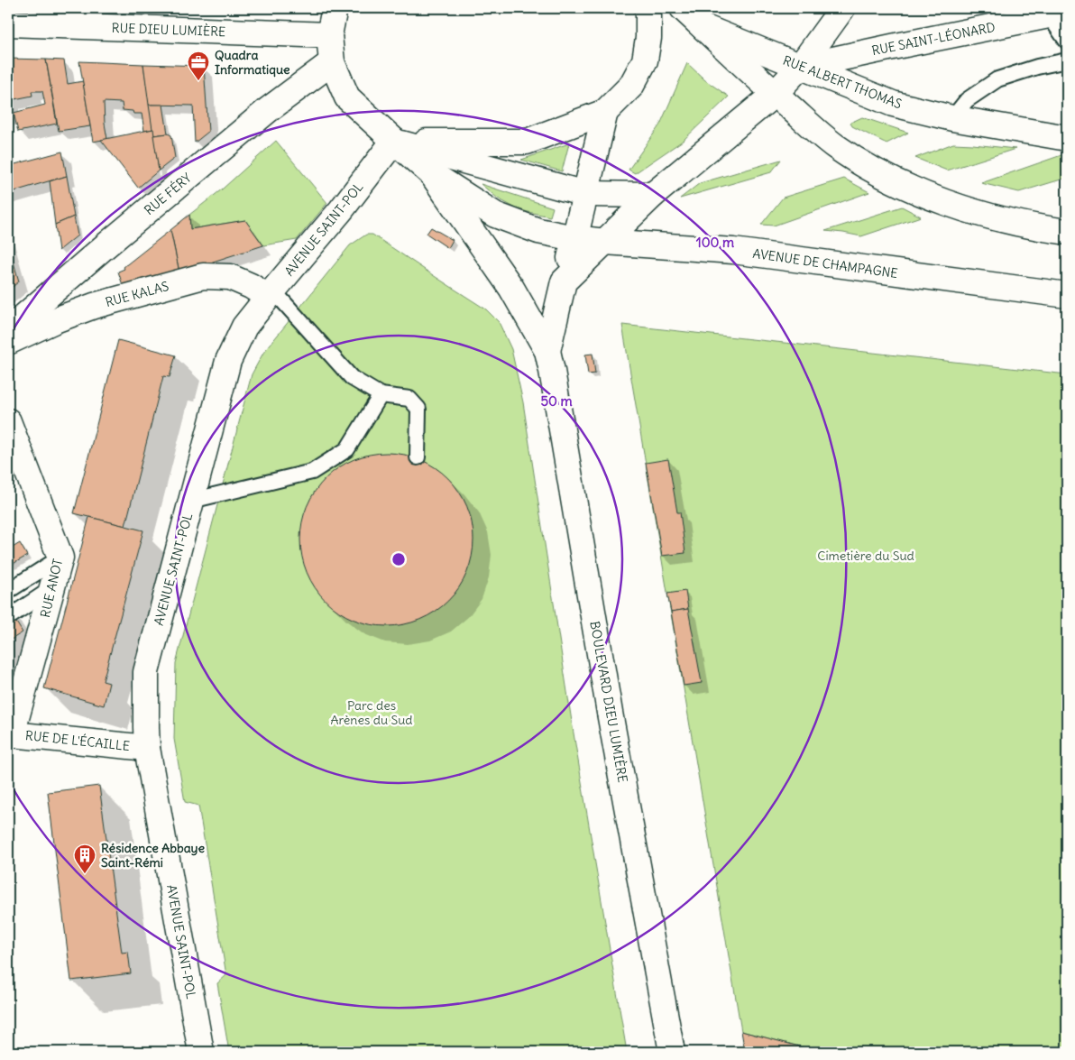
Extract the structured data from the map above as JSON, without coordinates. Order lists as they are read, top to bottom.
{
  "streets": {
    "main road": [
      "RUE DIEU LUMIÈRE",
      "RUE SAINT-LÉONARD",
      "RUE ALBERT THOMAS",
      "RUE FÉRY",
      "AVENUE SAINT-POL",
      "AVENUE DE CHAMPAGNE",
      "RUE KALAS",
      "RUE ANOT",
      "BOULEVARD DIEU LUMIÈRE",
      "RUE DE L'ÉCAILLE"
    ]
  },
  "crossings": [
    ["RUE DIEU LUMIÈRE", "AVENUE DE CHAMPAGNE"],
    ["RUE SAINT-LÉONARD", "RUE ALBERT THOMAS"],
    ["RUE FÉRY", "AVENUE DE CHAMPAGNE"],
    ["AVENUE SAINT-POL", "AVENUE DE CHAMPAGNE"],
    ["AVENUE SAINT-POL", "RUE KALAS"],
    ["AVENUE SAINT-POL", "RUE DE L'ÉCAILLE"],
    ["RUE ANOT", "RUE DE L'ÉCAILLE"]
  ],
  "parks": ["Cimetière du Sud", "Parc des Arènes du Sud"],
  "places": {
    "office": ["Quadra Informatique"],
    "building": ["Résidence Abbaye Saint-Rémi"]
  },
  "rings": ["100 m", "50 m"]
}
